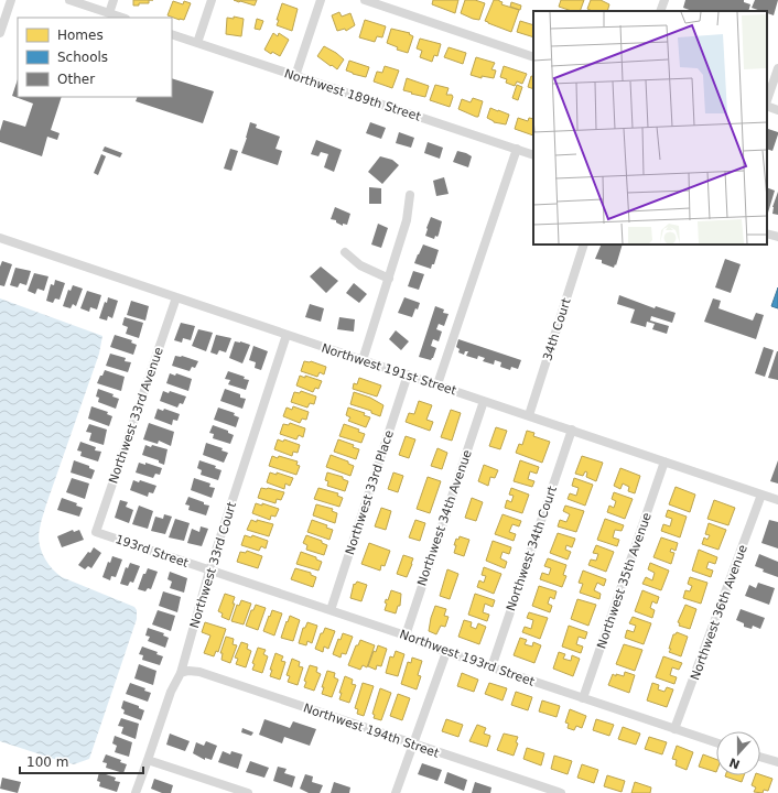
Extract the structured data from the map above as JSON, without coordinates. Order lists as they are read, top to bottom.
{
  "streets": {
    "street": [
      "Northwest 189th Street",
      "34th Court",
      "Northwest 191st Street",
      "Northwest 33rd Avenue",
      "Northwest 33rd Place",
      "Northwest 34th Avenue",
      "Northwest 34th Court",
      "193rd Street",
      "Northwest 33rd Court",
      "Northwest 35th Avenue",
      "Northwest 36th Avenue",
      "Northwest 193rd Street",
      "Northwest 194th Street"
    ]
  },
  "crossings": [
    ["34th Court", "Northwest 191st Street"],
    ["Northwest 191st Street", "Northwest 33rd Avenue"],
    ["Northwest 191st Street", "Northwest 33rd Place"],
    ["Northwest 191st Street", "Northwest 34th Avenue"],
    ["Northwest 191st Street", "Northwest 34th Court"],
    ["Northwest 191st Street", "Northwest 33rd Court"],
    ["Northwest 191st Street", "Northwest 35th Avenue"],
    ["Northwest 191st Street", "Northwest 36th Avenue"],
    ["Northwest 33rd Avenue", "193rd Street"],
    ["Northwest 33rd Place", "Northwest 193rd Street"],
    ["Northwest 34th Avenue", "Northwest 193rd Street"],
    ["Northwest 34th Court", "Northwest 193rd Street"],
    ["193rd Street", "Northwest 33rd Court"],
    ["193rd Street", "Northwest 193rd Street"],
    ["Northwest 33rd Court", "Northwest 193rd Street"],
    ["Northwest 33rd Court", "Northwest 194th Street"],
    ["Northwest 35th Avenue", "Northwest 193rd Street"],
    ["Northwest 36th Avenue", "Northwest 193rd Street"]
  ],
  "legend": ["Homes", "Schools", "Other"],
  "scale_bar": "100 m",
  "north": "bottom"
}
